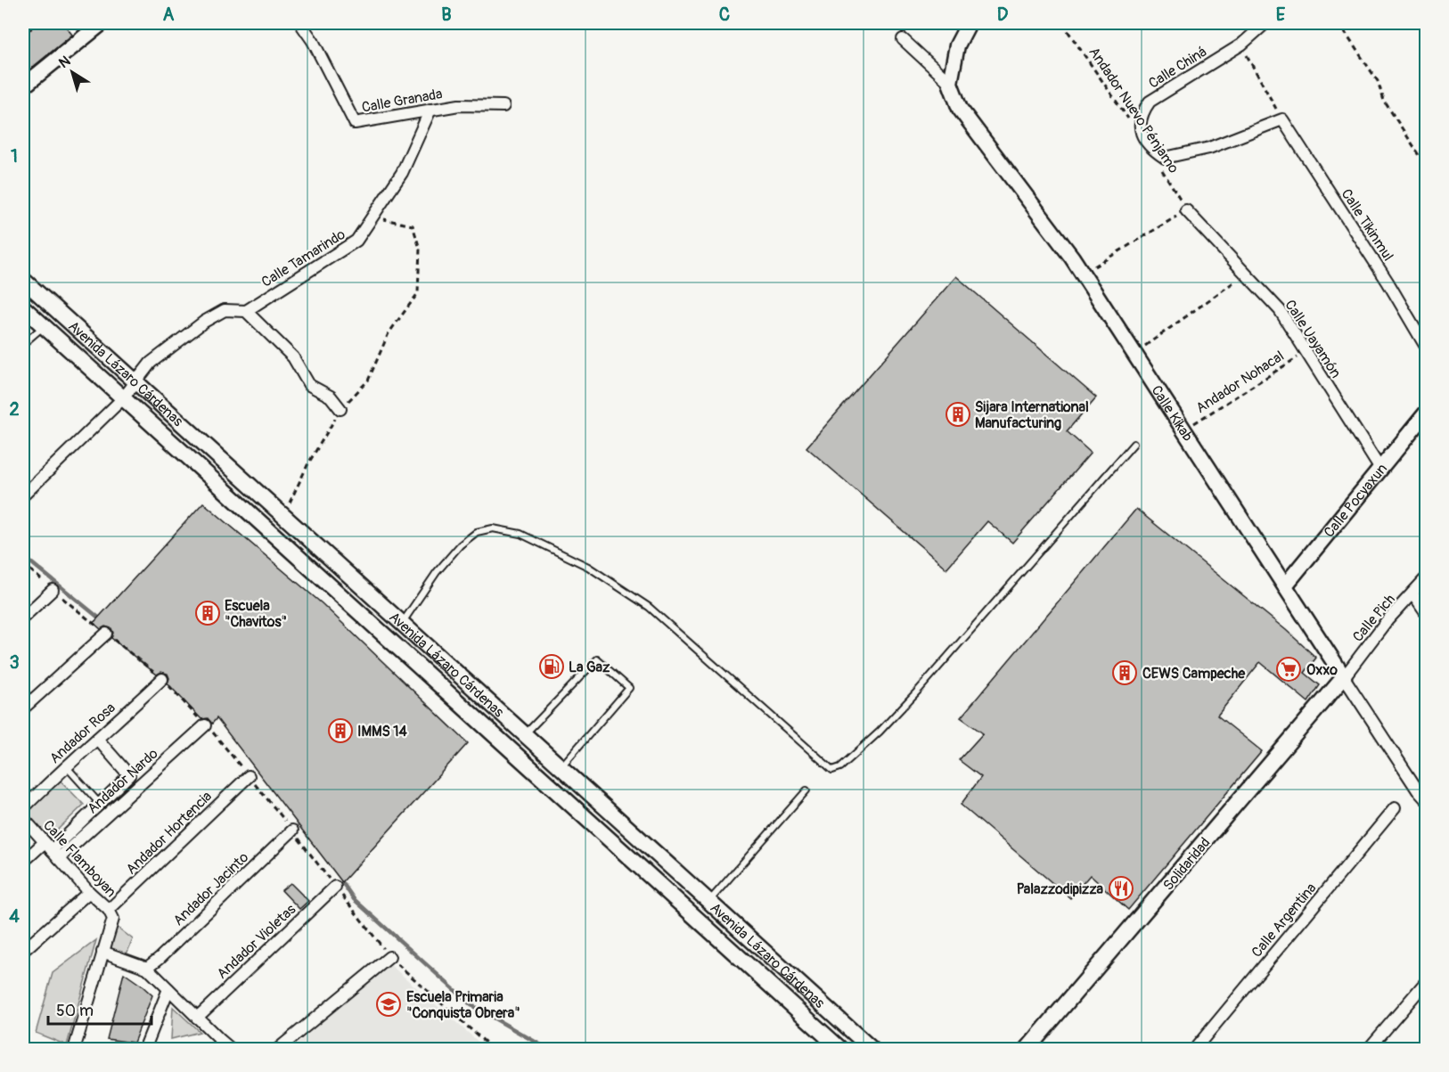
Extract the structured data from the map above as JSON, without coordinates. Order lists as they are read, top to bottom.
{
  "streets": {
    "main road": [
      "Avenida Lázaro Cárdenas",
      "Calle Kikab",
      "Calle Pocyaxun",
      "Solidaridad"
    ],
    "street": [
      "Calle Chiná",
      "Calle Granada",
      "Calle Tikinmul",
      "Calle Tamarindo",
      "Calle Uayamón",
      "Calle Pich",
      "Andador Rosa",
      "Andador Nardo",
      "Andador Hortencia",
      "Calle Flamboyan",
      "Andador Jacinto",
      "Calle Argentina",
      "Andador Violetas"
    ],
    "path": ["Andador Nuevo Pénjamo", "Andador Nohacal"]
  },
  "crossings": [
    ["Calle Chiná", "Andador Nuevo Pénjamo"],
    ["Calle Granada", "Calle Tamarindo"],
    ["Andador Nuevo Pénjamo", "Calle Uayamón"],
    ["Calle Tamarindo", "Avenida Lázaro Cárdenas"],
    ["Calle Uayamón", "Andador Nohacal"],
    ["Calle Uayamón", "Calle Pocyaxun"],
    ["Andador Nohacal", "Calle Kikab"],
    ["Calle Kikab", "Calle Pocyaxun"],
    ["Calle Kikab", "Calle Pich"],
    ["Calle Kikab", "Solidaridad"],
    ["Calle Pich", "Solidaridad"],
    ["Andador Nardo", "Calle Flamboyan"],
    ["Andador Hortencia", "Calle Flamboyan"]
  ],
  "places": {
    "building": [
      "Sijara International Manufacturing",
      "Escuela \"Chavitos\"",
      "CEWS Campeche",
      "IMMS 14"
    ],
    "fuel station": ["La Gaz"],
    "supermarket": ["Oxxo"],
    "restaurant": ["Palazzodipizza"],
    "school or university": ["Escuela Primaria \"Conquista Obrera\""]
  },
  "scale_bar": "50 m",
  "north": "top left",
  "grid": {
    "columns": [
      "A",
      "B",
      "C",
      "D",
      "E"
    ],
    "rows": [
      "1",
      "2",
      "3",
      "4"
    ]
  }
}
